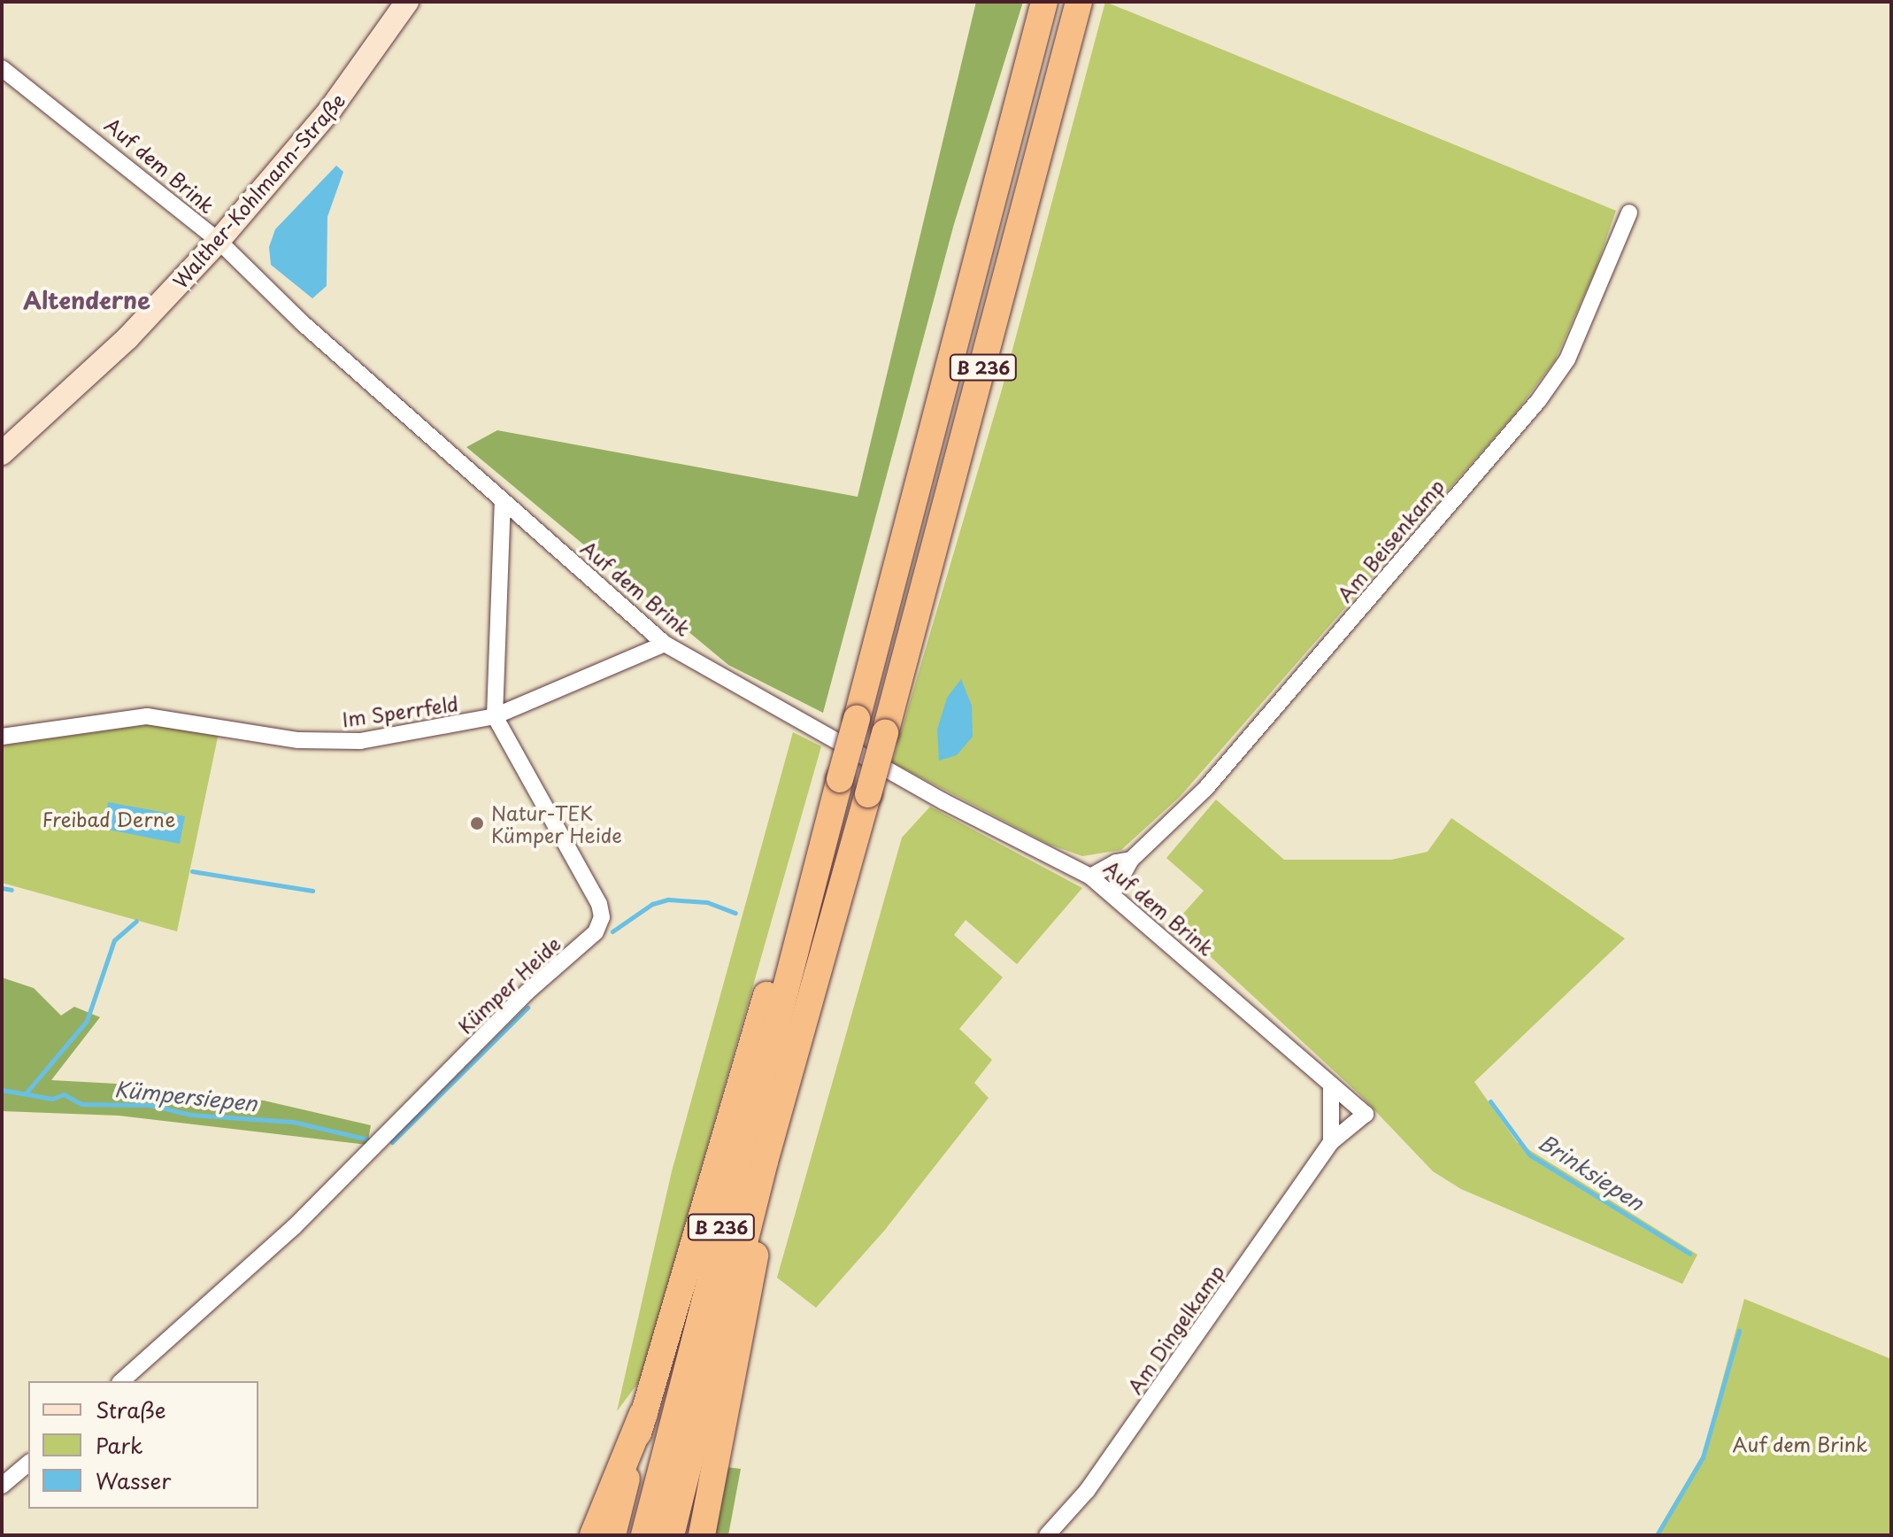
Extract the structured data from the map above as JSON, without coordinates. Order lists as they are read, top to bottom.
{
  "streets": {
    "highway": ["B 236"],
    "main road": ["Walther-Kohlmann-Straße"],
    "street": [
      "Auf dem Brink",
      "Am Beisenkamp",
      "Im Sperrfeld",
      "Kümper Heide",
      "Am Dingelkamp"
    ]
  },
  "crossings": [
    ["Auf dem Brink", "Walther-Kohlmann-Straße"],
    ["Auf dem Brink", "Am Beisenkamp"],
    ["Auf dem Brink", "Im Sperrfeld"],
    ["Auf dem Brink", "Am Dingelkamp"],
    ["Im Sperrfeld", "Kümper Heide"]
  ],
  "districts": ["Altenderne"],
  "water": ["Kümpersiepen", "Brinksiepen"],
  "parks": ["Freibad Derne", "Auf dem Brink"],
  "places": ["Natur-TEK Kümper Heide"],
  "legend": ["Straße", "Park", "Wasser"]
}
